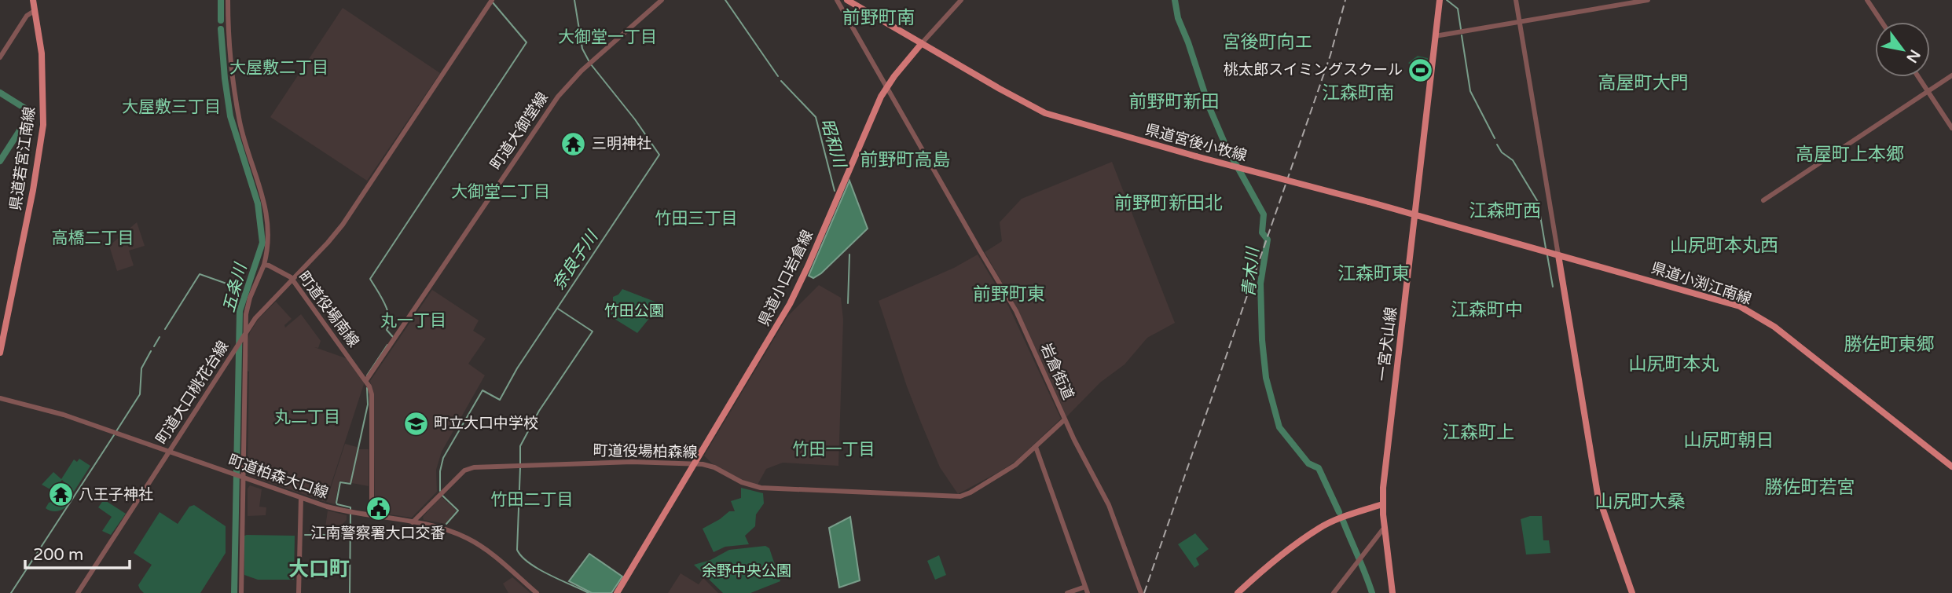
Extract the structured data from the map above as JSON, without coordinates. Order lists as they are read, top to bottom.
{
  "streets": {
    "main road": [
      "県道宮後小牧線",
      "県道若宮江南線",
      "県道小口岩倉線",
      "県道小渕江南線",
      "一宮犬山線"
    ],
    "street": [
      "町道大御堂線",
      "町道役場南線",
      "岩倉街道",
      "町道大口桃花台線",
      "町道役場柏森線",
      "町道柏森大口線"
    ]
  },
  "crossings": [
    ["町道大御堂線", "町道役場南線"],
    ["県道宮後小牧線", "県道小口岩倉線"],
    ["県道宮後小牧線", "県道小渕江南線"],
    ["県道宮後小牧線", "一宮犬山線"],
    ["県道小口岩倉線", "岩倉街道"],
    ["県道小口岩倉線", "町道役場柏森線"],
    ["県道小渕江南線", "一宮犬山線"],
    ["町道役場南線", "町道大口桃花台線"],
    ["町道役場南線", "町道柏森大口線"],
    ["町道大口桃花台線", "町道柏森大口線"],
    ["町道役場柏森線", "町道柏森大口線"]
  ],
  "districts": [
    "前野町南",
    "大御堂一丁目",
    "宮後町向エ",
    "大屋敷二丁目",
    "高屋町大門",
    "江森町南",
    "前野町新田",
    "大屋敷三丁目",
    "高屋町上本郷",
    "前野町高島",
    "大御堂二丁目",
    "前野町新田北",
    "江森町西",
    "竹田三丁目",
    "高橋二丁目",
    "山尻町本丸西",
    "江森町東",
    "前野町東",
    "江森町中",
    "丸一丁目",
    "勝佐町東郷",
    "山尻町本丸",
    "丸二丁目",
    "江森町上",
    "山尻町朝日",
    "竹田一丁目",
    "勝佐町若宮",
    "竹田二丁目",
    "山尻町大桑",
    "大口町"
  ],
  "water": [
    "昭和川",
    "奈良子川",
    "青木川",
    "五条川"
  ],
  "parks": ["竹田公園", "余野中央公園"],
  "places": {
    "sports": ["桃太郎スイミングスクール"],
    "temple": ["三明神社", "八王子神社"],
    "school or university": ["町立大口中学校"],
    "public building": ["江南警察署大口交番"]
  },
  "scale_bar": "200 m",
  "north": "bottom right"
}
